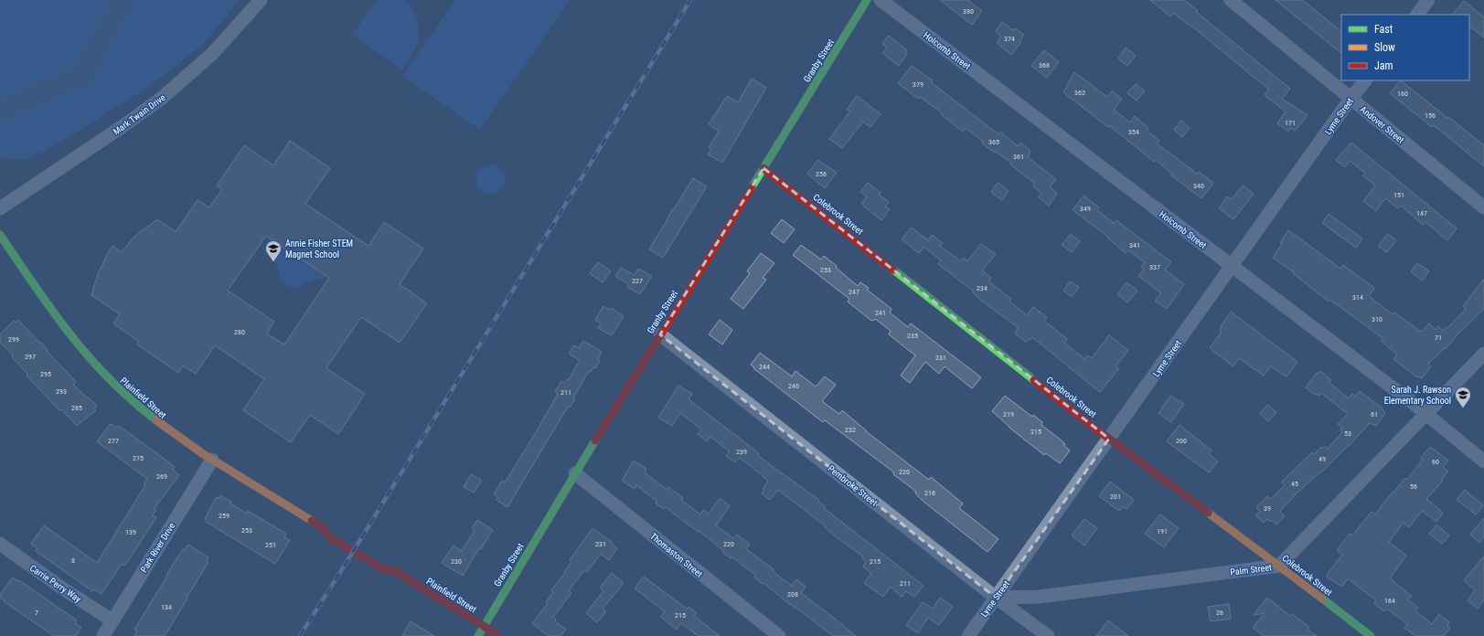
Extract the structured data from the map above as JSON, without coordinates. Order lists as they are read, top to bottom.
{
  "streets": {
    "street": [
      "Holcomb Street",
      "Granby Street",
      "Mark Twain Drive",
      "Lyme Street",
      "Andover Street",
      "Colebrook Street",
      "Plainfield Street",
      "Pembroke Street",
      "Park River Drive",
      "Thomaston Street",
      "Palm Street",
      "Carrie Perry Way"
    ]
  },
  "crossings": [
    ["Holcomb Street", "Lyme Street"],
    ["Holcomb Street", "Palm Street"],
    ["Granby Street", "Colebrook Street"],
    ["Granby Street", "Plainfield Street"],
    ["Granby Street", "Pembroke Street"],
    ["Granby Street", "Thomaston Street"],
    ["Lyme Street", "Andover Street"],
    ["Lyme Street", "Colebrook Street"],
    ["Lyme Street", "Pembroke Street"],
    ["Lyme Street", "Palm Street"],
    ["Colebrook Street", "Palm Street"],
    ["Plainfield Street", "Park River Drive"],
    ["Pembroke Street", "Palm Street"],
    ["Park River Drive", "Carrie Perry Way"]
  ],
  "places": {
    "school or university": ["Annie Fisher STEM Magnet School", "Sarah J. Rawson Elementary School"]
  },
  "house_numbers": [
    "380",
    "374",
    "368",
    "379",
    "362",
    "160",
    "156",
    "171",
    "354",
    "365",
    "361",
    "256",
    "340",
    "151",
    "349",
    "147",
    "341",
    "337",
    "253",
    "227",
    "234",
    "247",
    "314",
    "241",
    "310",
    "280",
    "235",
    "71",
    "299",
    "297",
    "231",
    "244",
    "295",
    "240",
    "293",
    "211",
    "285",
    "219",
    "61",
    "232",
    "215",
    "53",
    "277",
    "200",
    "239",
    "275",
    "49",
    "60",
    "220",
    "269",
    "45",
    "56",
    "216",
    "201",
    "39",
    "259",
    "253",
    "191",
    "139",
    "231",
    "220",
    "251",
    "8",
    "230",
    "215",
    "211",
    "208",
    "164",
    "134",
    "7",
    "26",
    "215"
  ],
  "legend": ["Fast", "Slow", "Jam"]
}
